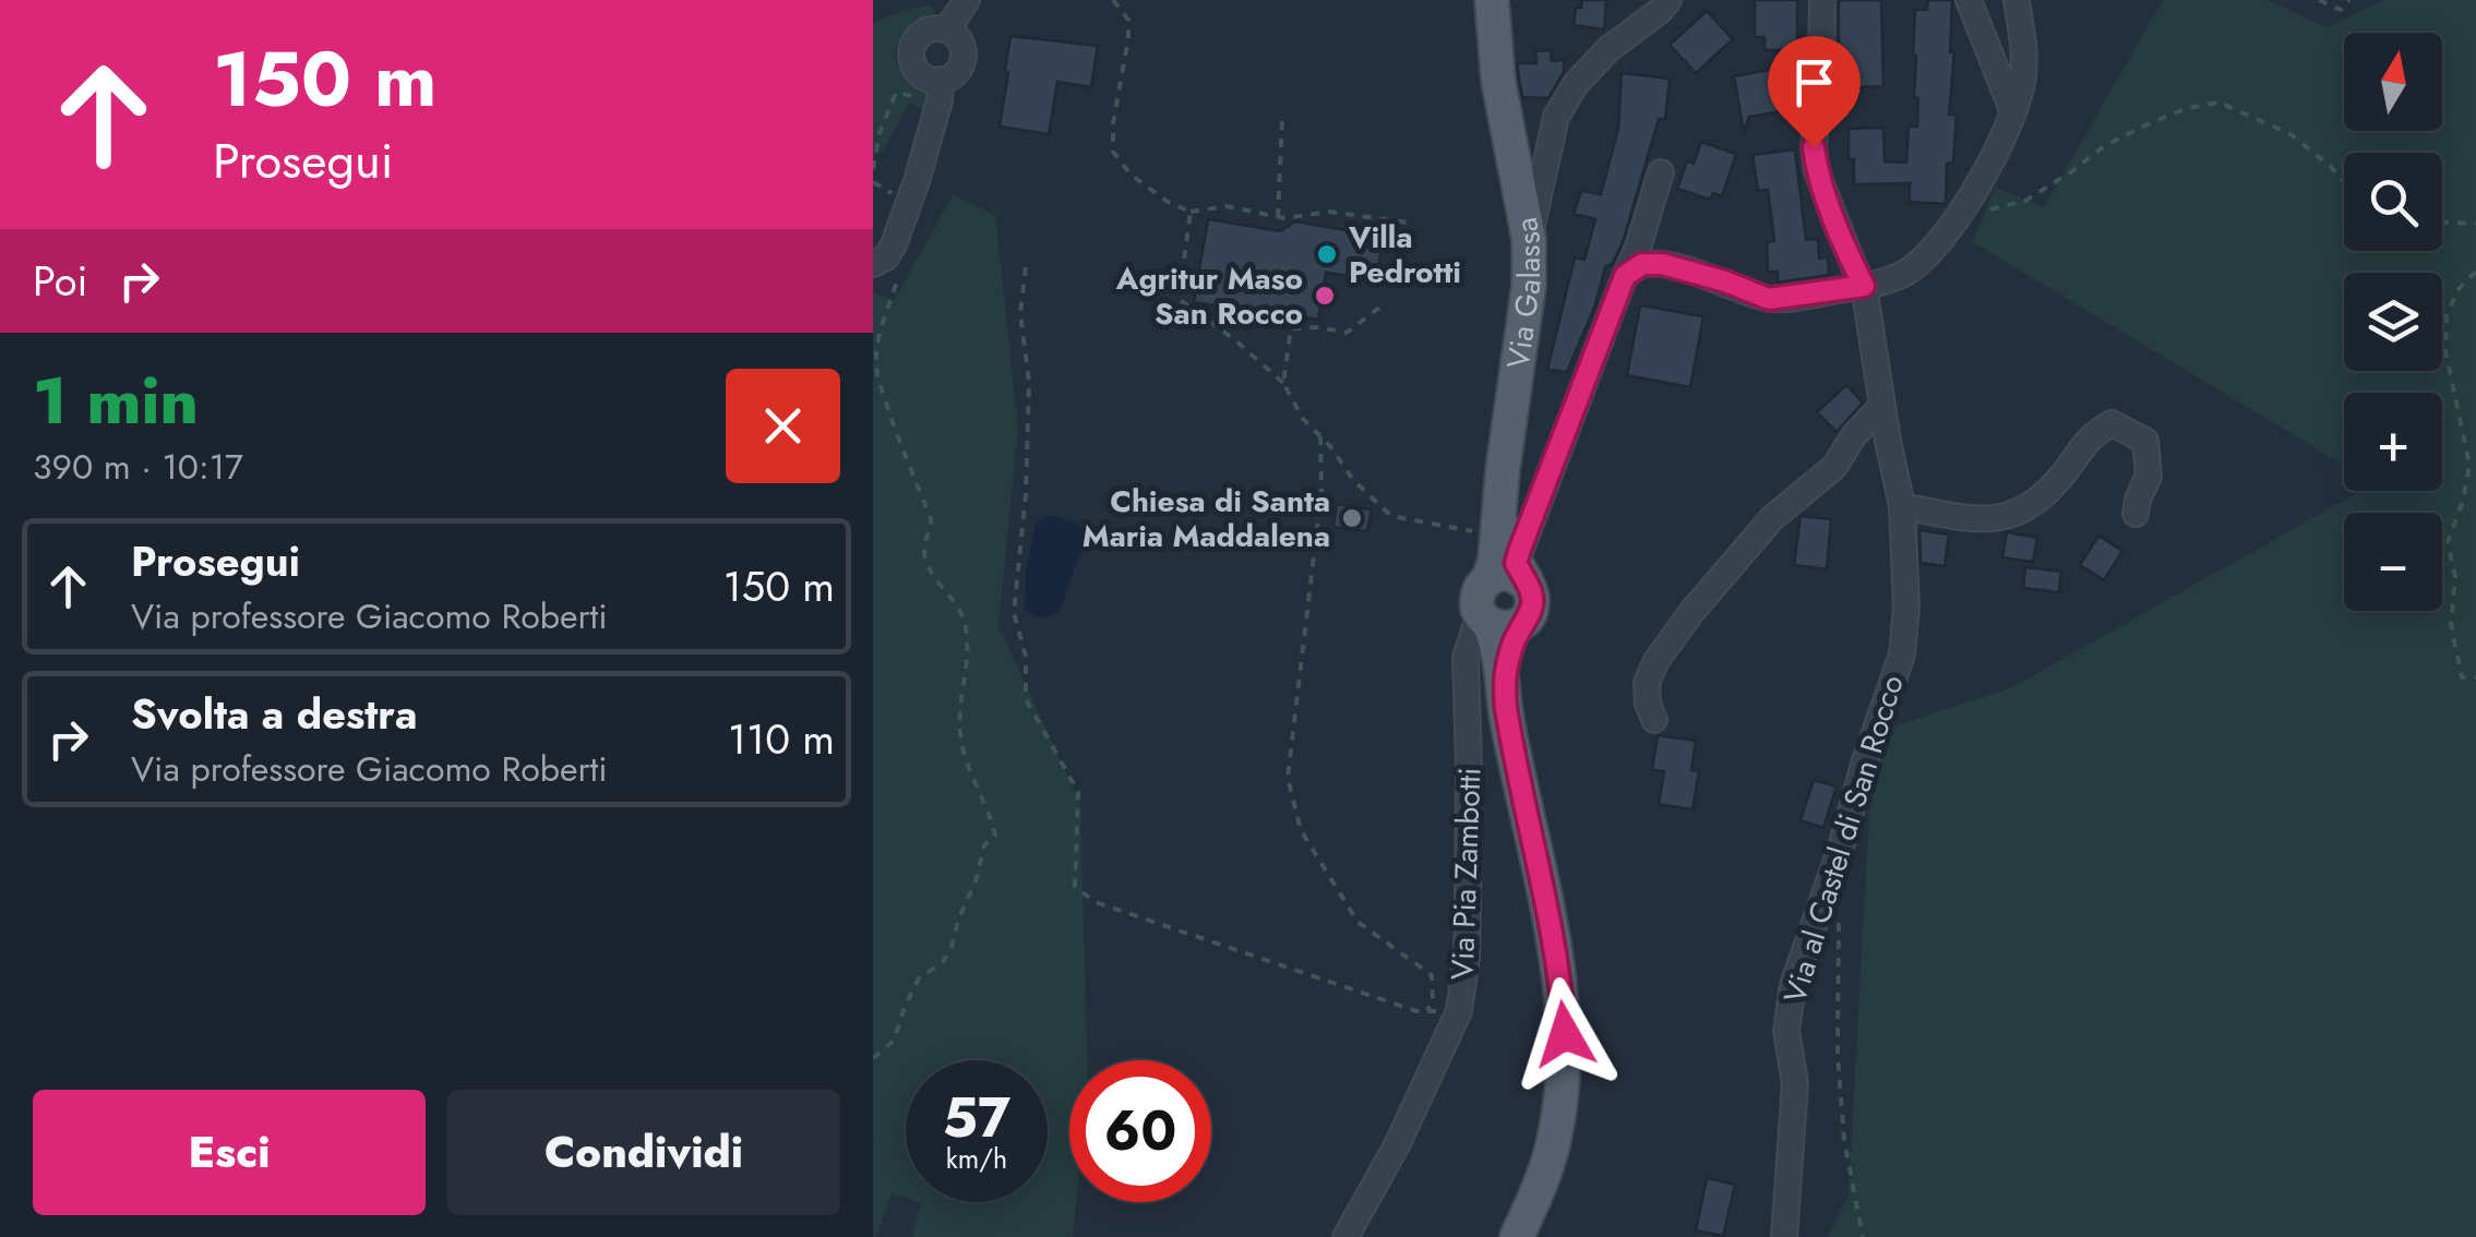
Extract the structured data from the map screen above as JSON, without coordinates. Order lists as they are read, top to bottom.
{
  "streets": {
    "main road": ["Via Galassa"],
    "street": ["Via al Castel di San Rocco", "Via Pia Zambotti"]
  },
  "places": ["Villa Pedrotti", "Agritur Maso San Rocco", "Chiesa di Santa Maria Maddalena"],
  "north": "top",
  "page": {
    "turn": ["150 m", "Prosegui"],
    "map_buttons": ["+", "−"],
    "then": "Poi",
    "heading": ["1 min", "390 m · 10:17"],
    "list": [
      {
        "name": "Prosegui",
        "note": "Via professore Giacomo Roberti",
        "value": "150 m"
      },
      {
        "name": "Svolta a destra",
        "note": "Via professore Giacomo Roberti",
        "value": "110 m"
      }
    ],
    "speed": "57 km/h",
    "limit": "60",
    "buttons": ["Esci", "Condividi"]
  }
}
